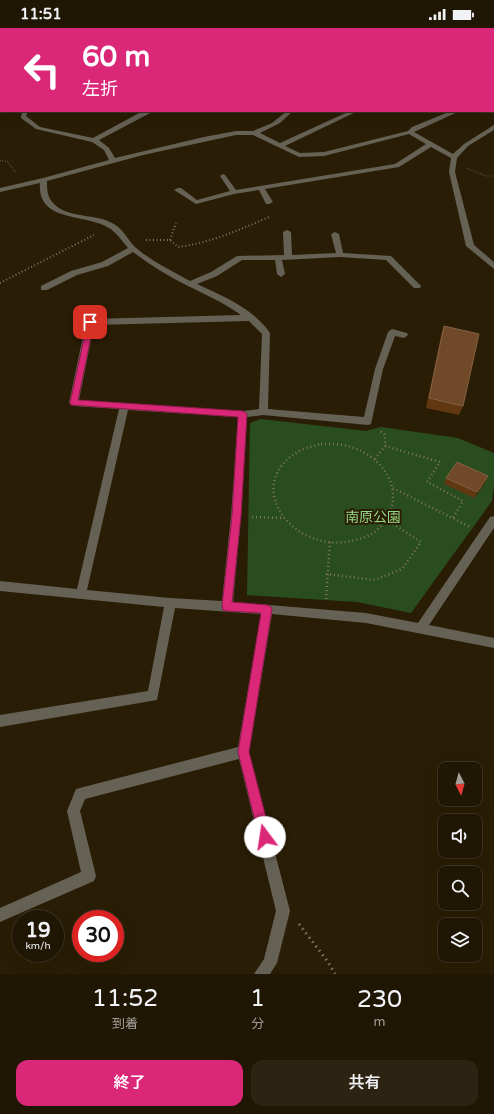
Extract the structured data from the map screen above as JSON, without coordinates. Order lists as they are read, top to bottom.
{
  "parks": ["南原公園"],
  "north": "bottom",
  "page": {
    "status": "11:51",
    "turn": ["60 m", "左折"],
    "speed": "19 km/h",
    "limit": "30",
    "eta": [
      "11:52",
      "到着",
      "1",
      "分",
      "230",
      "m"
    ],
    "buttons": ["終了", "共有"]
  }
}
